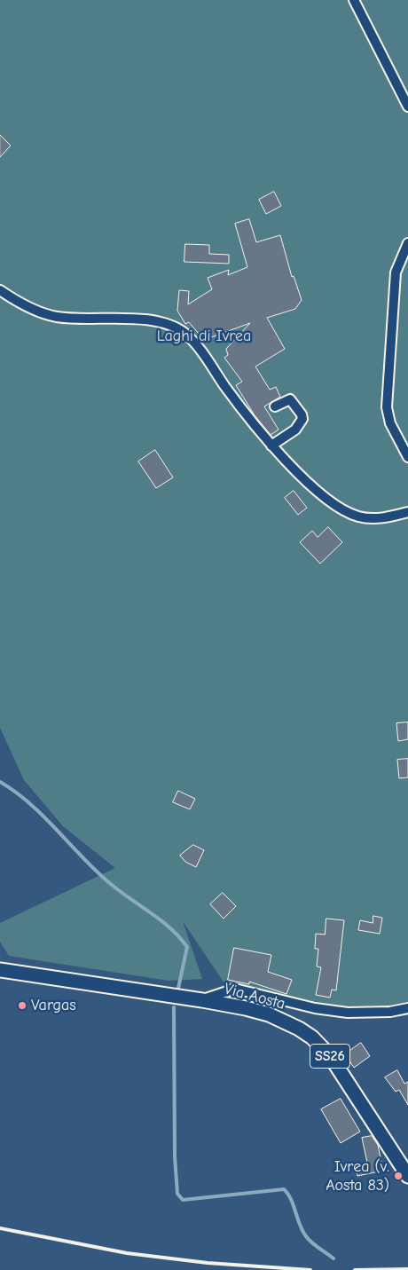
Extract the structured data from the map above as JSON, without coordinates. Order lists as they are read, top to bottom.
{
  "streets": {
    "main road": ["Via Aosta", "SS26"]
  },
  "crossings": [
    ["Via Aosta", "SS26"]
  ],
  "parks": ["Laghi di Ivrea"],
  "places": ["Vargas", "Ivrea (v. Aosta 83)"]
}
